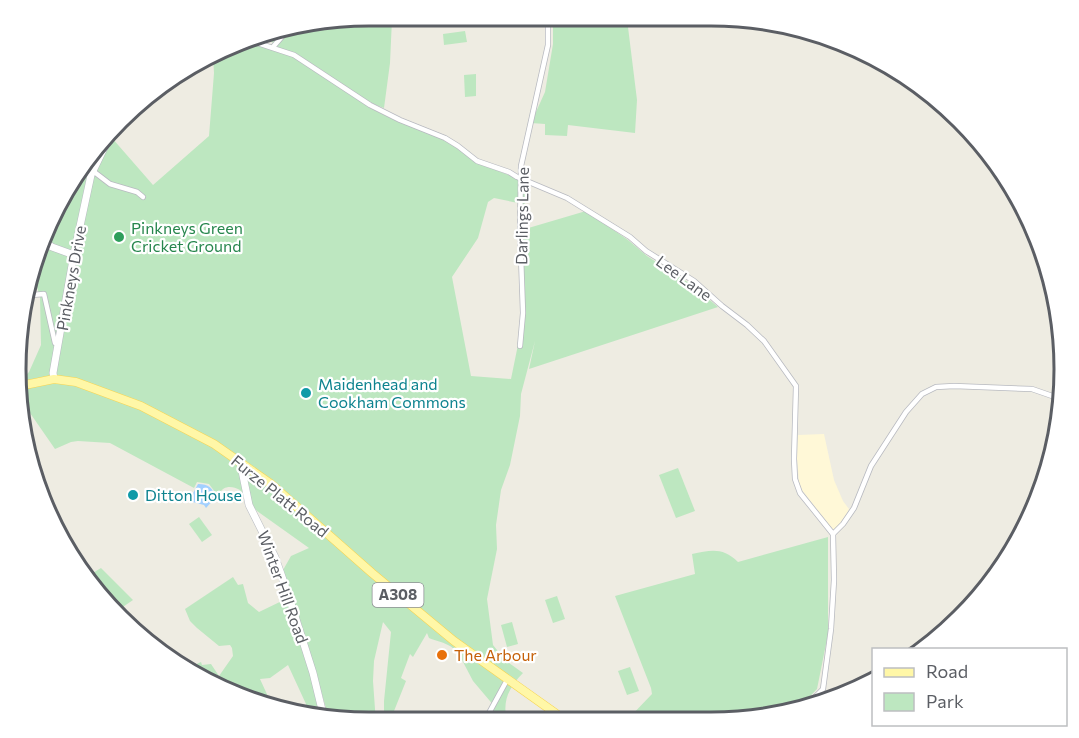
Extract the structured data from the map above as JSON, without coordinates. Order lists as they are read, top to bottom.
{
  "streets": {
    "main road": ["Furze Platt Road", "A308"],
    "street": [
      "Darlings Lane",
      "Pinkneys Drive",
      "Lee Lane",
      "Winter Hill Road"
    ]
  },
  "crossings": [
    ["Darlings Lane", "Lee Lane"],
    ["Pinkneys Drive", "Furze Platt Road"],
    ["Furze Platt Road", "Winter Hill Road"],
    ["Furze Platt Road", "A308"]
  ],
  "places": [
    "Pinkneys Green Cricket Ground",
    "Maidenhead and Cookham Commons",
    "Ditton House",
    "The Arbour"
  ],
  "legend": ["Road", "Park"]
}
